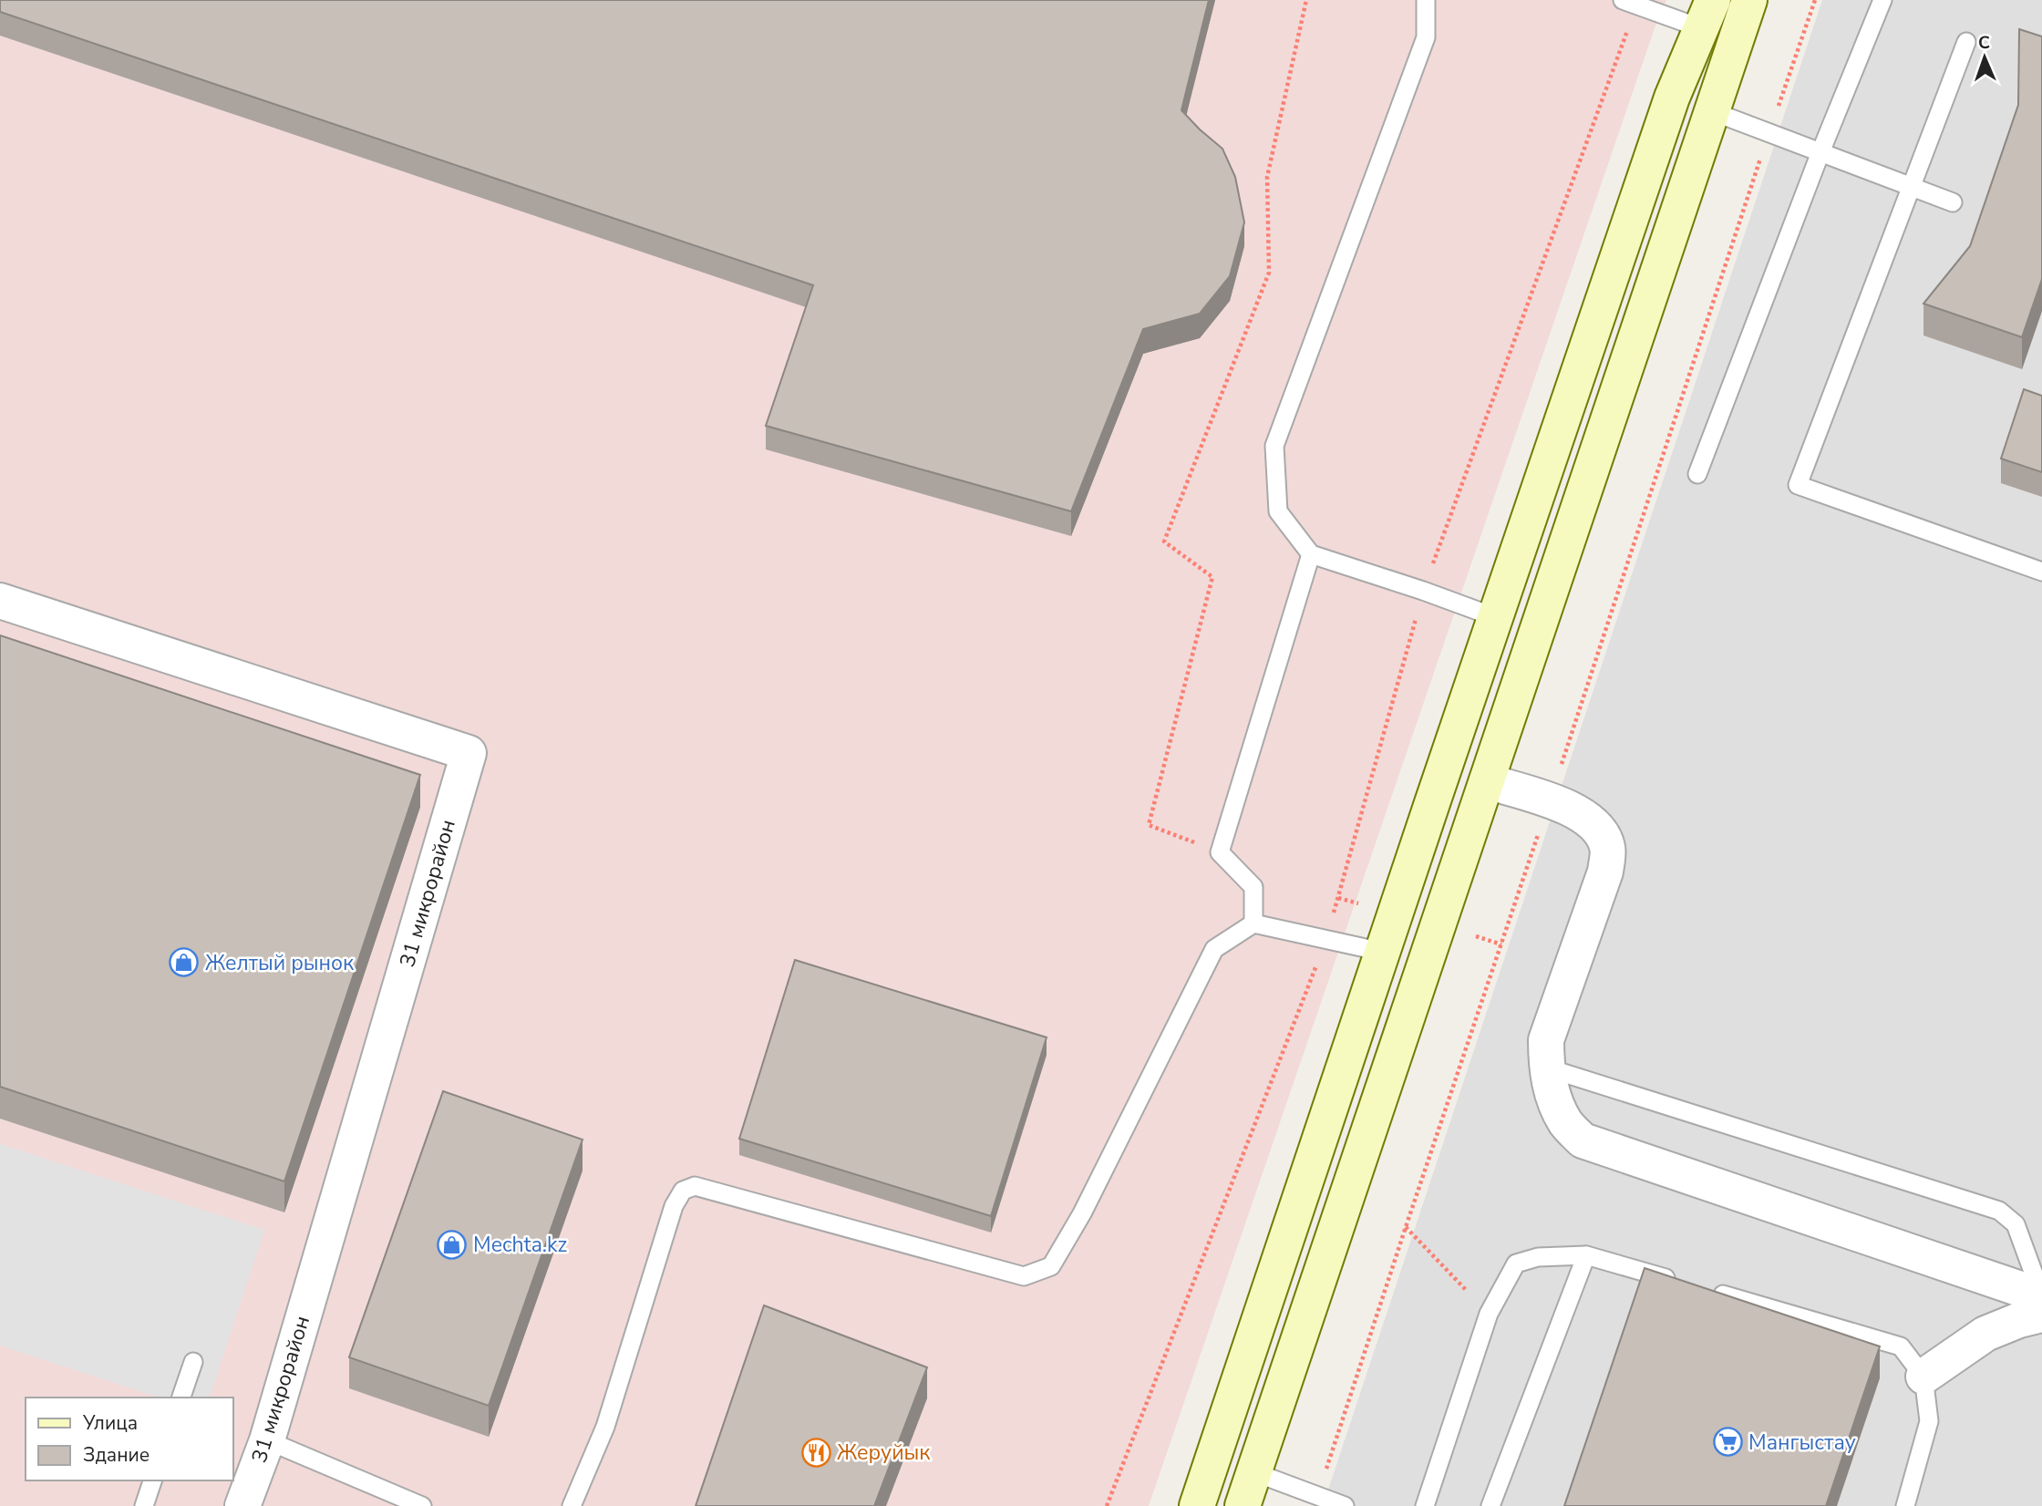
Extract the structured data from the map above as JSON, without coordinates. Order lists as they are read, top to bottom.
{
  "streets": {
    "street": ["31 микрорайон"]
  },
  "places": {
    "shop": ["Желтый рынок", "Mechta.kz"],
    "supermarket": ["Мангыстау"],
    "restaurant": ["Жеруйык"]
  },
  "legend": ["Улица", "Здание"],
  "north": "top"
}
